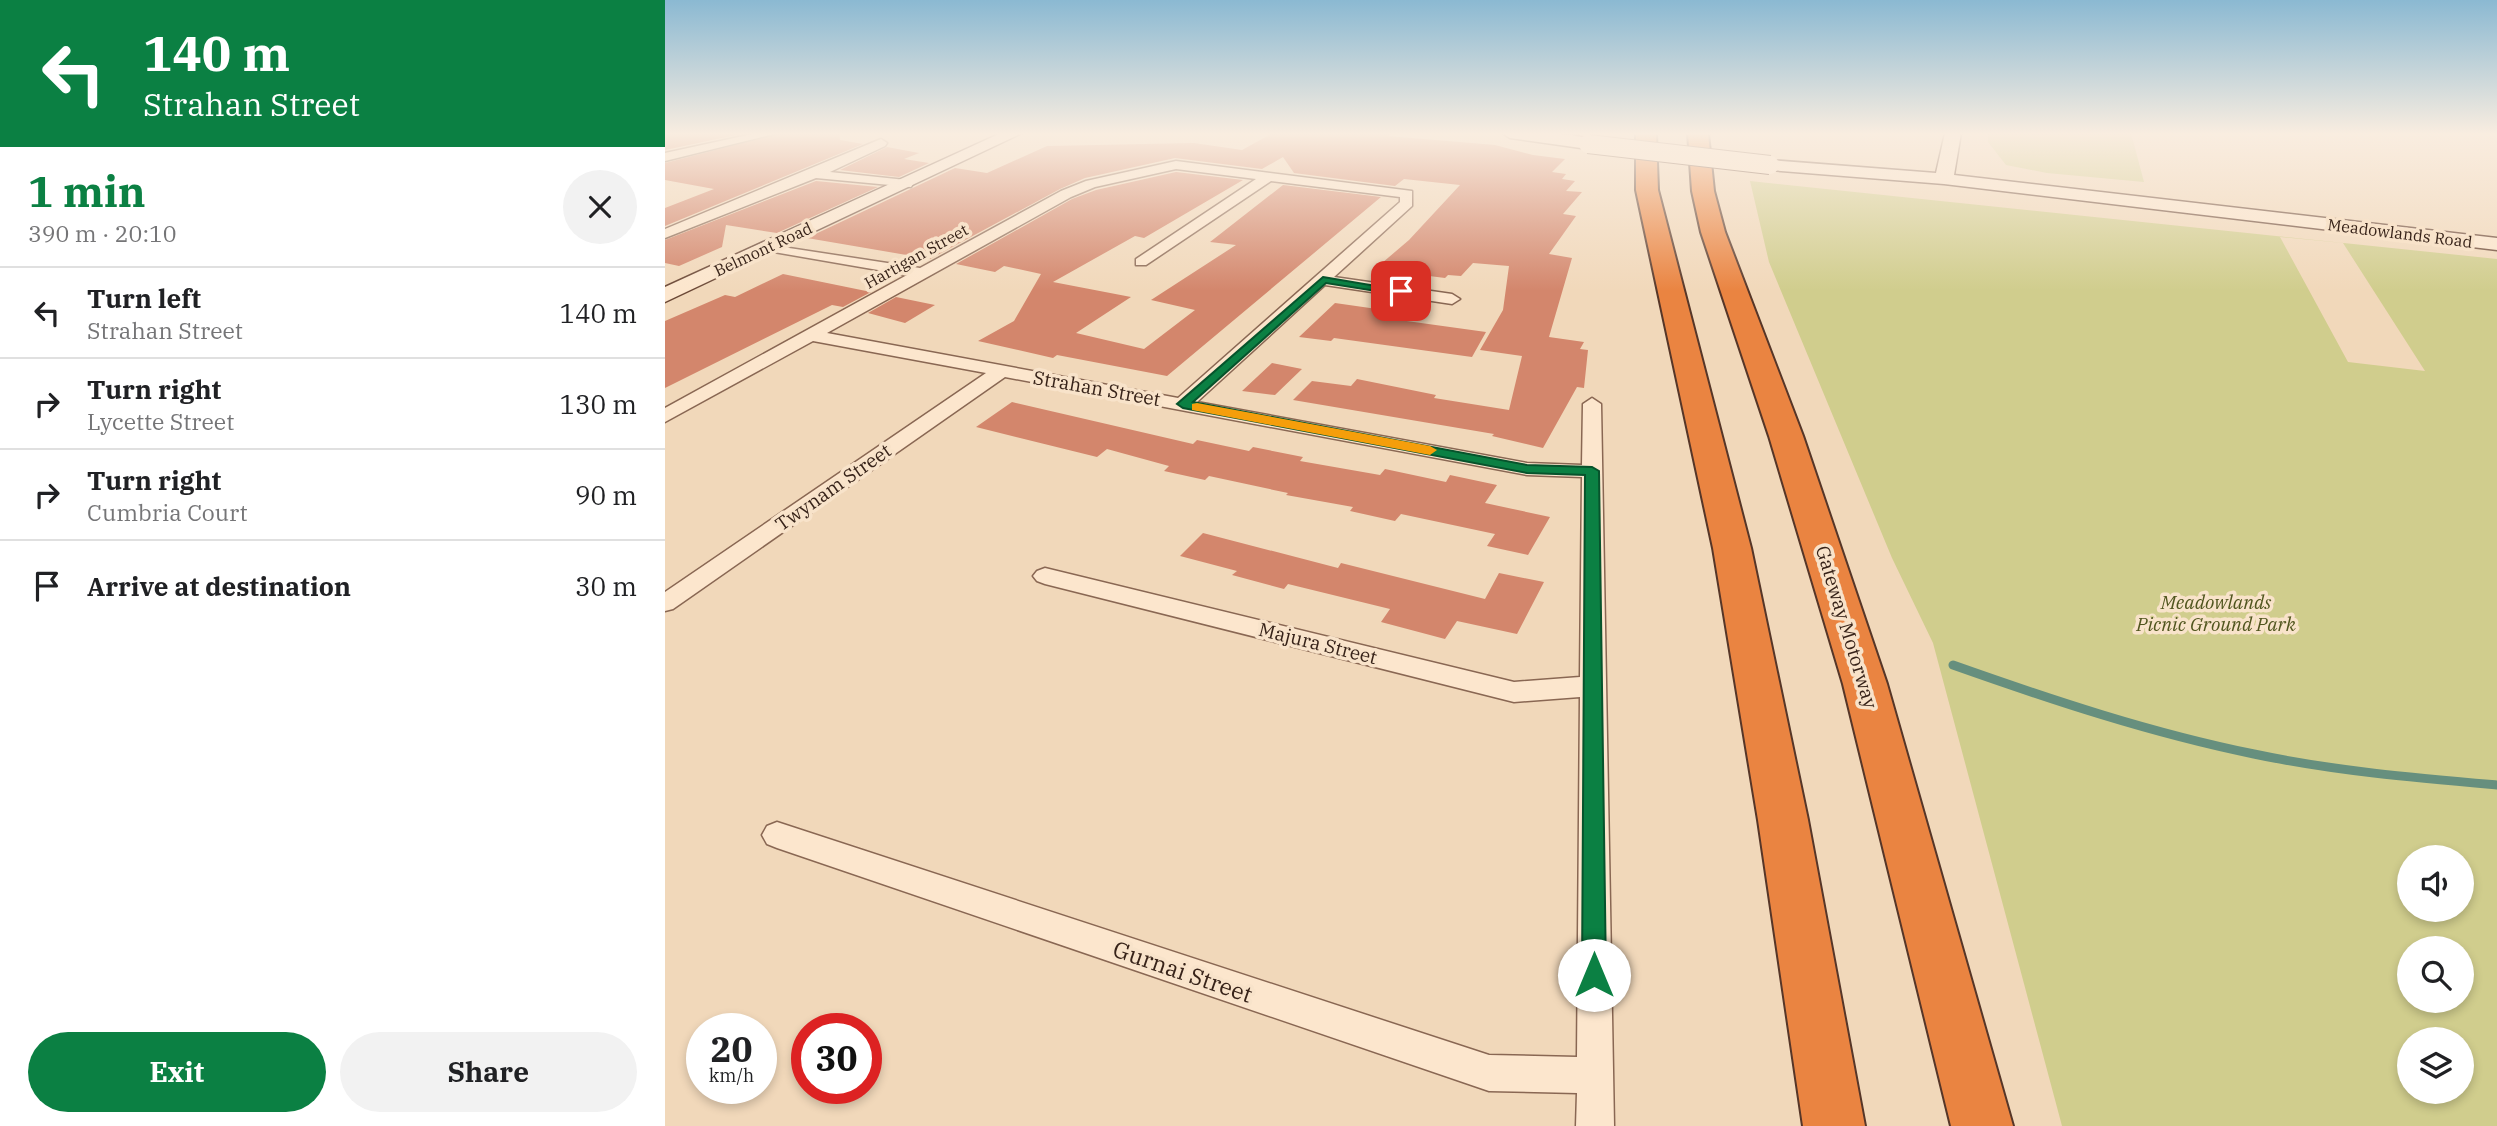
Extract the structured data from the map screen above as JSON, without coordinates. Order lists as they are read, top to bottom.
{
  "streets": {
    "highway": ["Gateway Motorway"],
    "main road": ["Meadowlands Road", "Belmont Road"],
    "street": [
      "Hartigan Street",
      "Strahan Street",
      "Twynam Street",
      "Majura Street",
      "Gurnai Street"
    ]
  },
  "crossings": [
    ["Hartigan Street", "Strahan Street"],
    ["Strahan Street", "Twynam Street"]
  ],
  "parks": ["Meadowlands Picnic Ground Park"],
  "page": {
    "turn": ["140 m", "Strahan Street"],
    "heading": ["1 min", "390 m · 20:10"],
    "list": [
      {
        "name": "Turn left",
        "note": "Strahan Street",
        "value": "140 m"
      },
      {
        "name": "Turn right",
        "note": "Lycette Street",
        "value": "130 m"
      },
      {
        "name": "Turn right",
        "note": "Cumbria Court",
        "value": "90 m"
      },
      {
        "name": "Arrive at destination",
        "value": "30 m"
      }
    ],
    "speed": "20 km/h",
    "limit": "30",
    "buttons": ["Exit", "Share"]
  }
}
